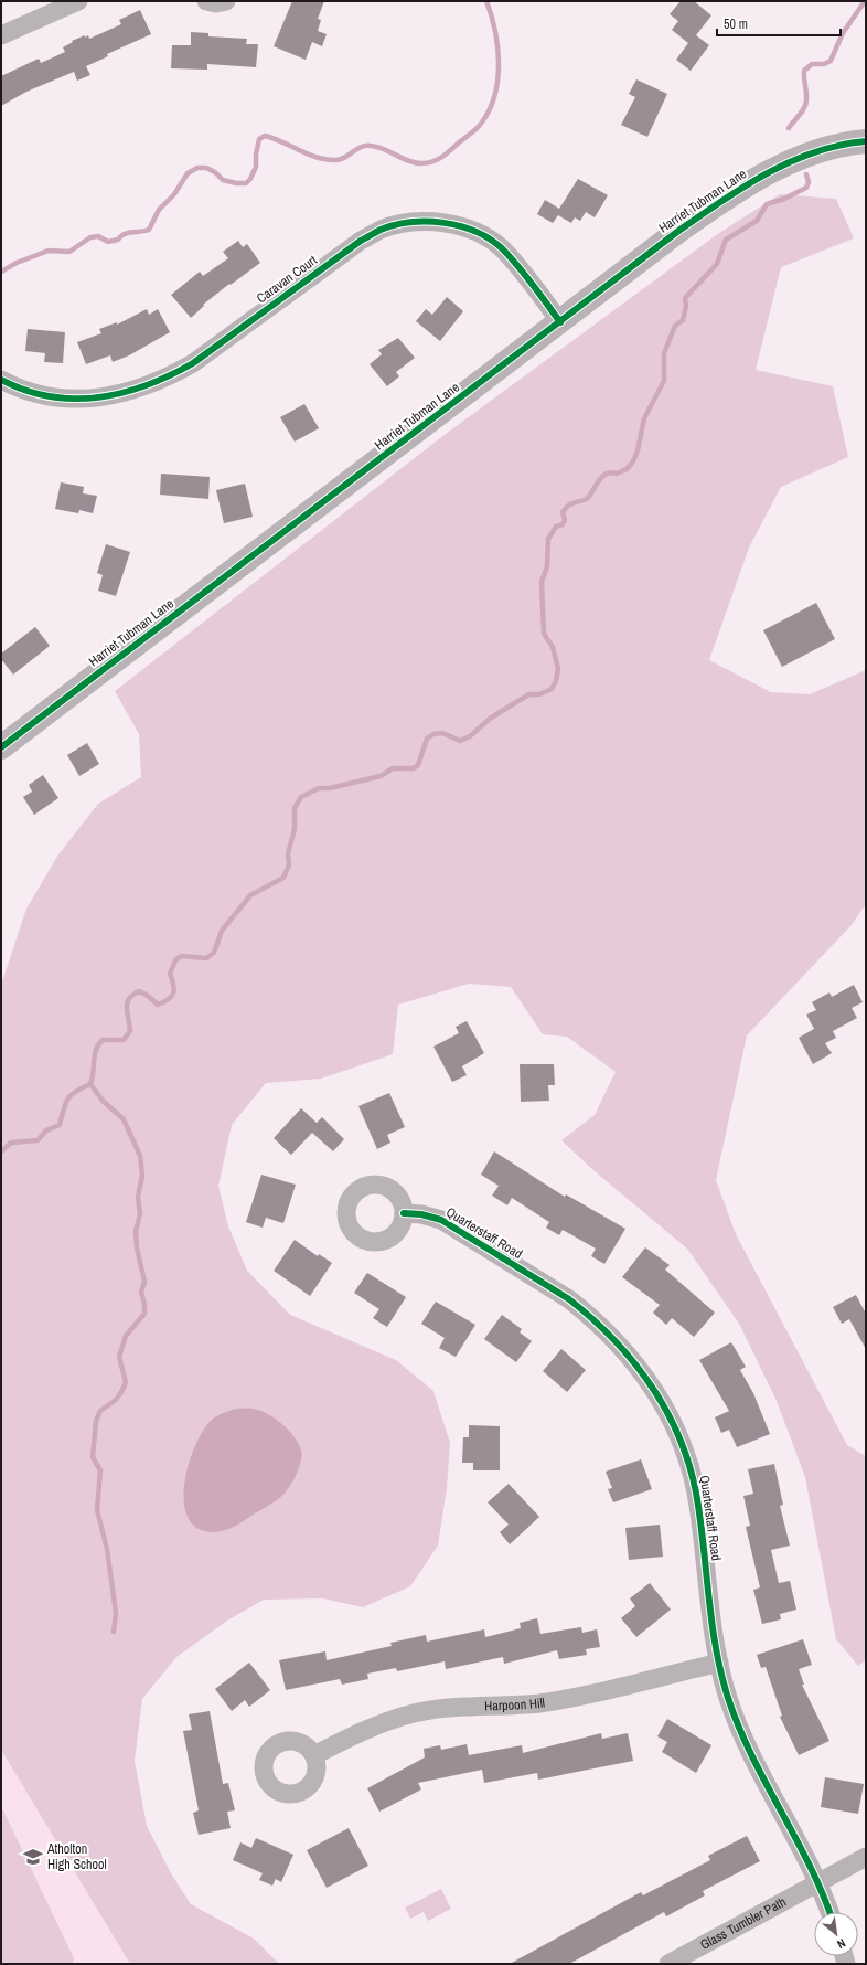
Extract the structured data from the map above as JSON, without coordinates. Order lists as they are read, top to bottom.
{
  "streets": {
    "street": [
      "Harriet Tubman Lane",
      "Caravan Court",
      "Quarterstaff Road",
      "Harpoon Hill",
      "Glass Tumbler Path"
    ]
  },
  "crossings": [
    ["Harriet Tubman Lane", "Caravan Court"],
    ["Quarterstaff Road", "Harpoon Hill"],
    ["Quarterstaff Road", "Glass Tumbler Path"]
  ],
  "places": {
    "school or university": ["Atholton High School"]
  },
  "scale_bar": "50 m",
  "north": "bottom right"
}
